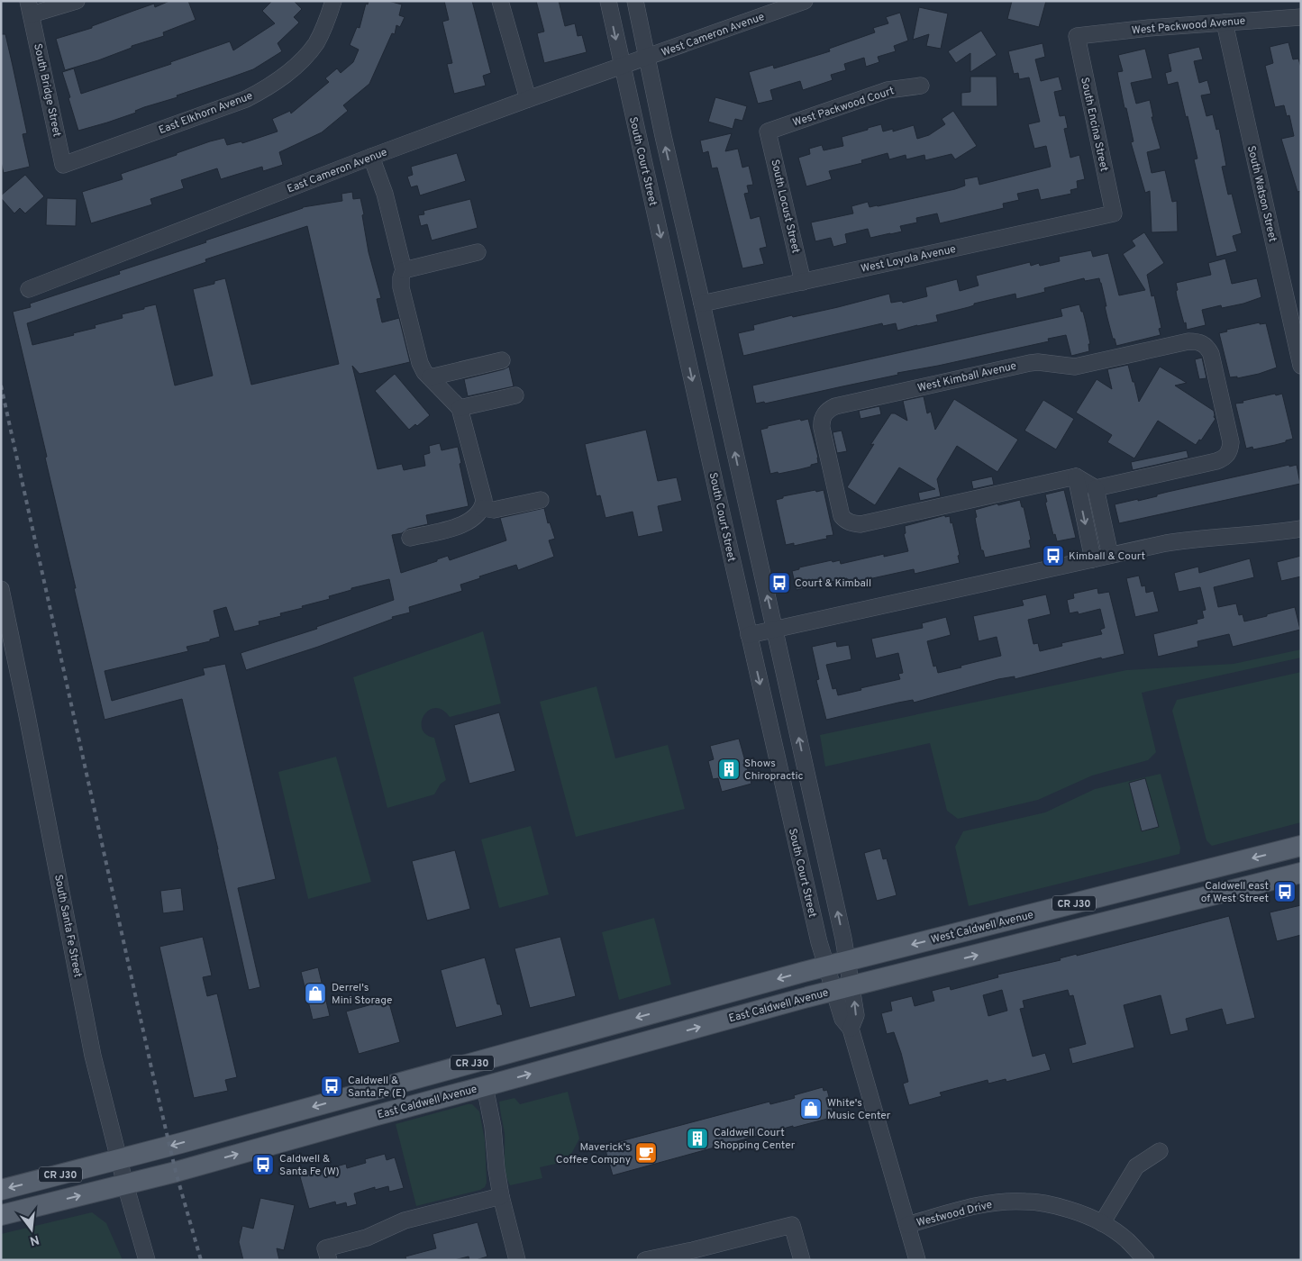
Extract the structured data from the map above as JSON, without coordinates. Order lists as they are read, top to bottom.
{
  "streets": {
    "main road": ["CR J30", "West Caldwell Avenue", "East Caldwell Avenue"],
    "street": [
      "West Packwood Avenue",
      "West Cameron Avenue",
      "South Bridge Street",
      "West Packwood Court",
      "East Elkhorn Avenue",
      "South Encina Street",
      "South Court Street",
      "East Cameron Avenue",
      "South Watson Street",
      "South Locust Street",
      "West Loyola Avenue",
      "West Kimball Avenue",
      "South Santa Fe Street",
      "Westwood Drive"
    ]
  },
  "crossings": [
    ["West Packwood Avenue", "South Encina Street"],
    ["West Packwood Avenue", "South Watson Street"],
    ["West Cameron Avenue", "South Court Street"],
    ["West Cameron Avenue", "East Cameron Avenue"],
    ["South Bridge Street", "East Elkhorn Avenue"],
    ["West Packwood Court", "South Locust Street"],
    ["South Encina Street", "West Loyola Avenue"],
    ["South Court Street", "East Cameron Avenue"],
    ["South Court Street", "West Loyola Avenue"],
    ["South Court Street", "CR J30"],
    ["South Court Street", "West Caldwell Avenue"],
    ["South Court Street", "East Caldwell Avenue"],
    ["South Court Street", "Westwood Drive"],
    ["South Locust Street", "West Loyola Avenue"],
    ["CR J30", "South Santa Fe Street"],
    ["CR J30", "West Caldwell Avenue"],
    ["CR J30", "East Caldwell Avenue"],
    ["South Santa Fe Street", "East Caldwell Avenue"]
  ],
  "places": {
    "bus stop": [
      "Kimball & Court",
      "Court & Kimball",
      "Caldwell east of West Street",
      "Caldwell & Santa Fe (E)",
      "Caldwell & Santa Fe (W)"
    ],
    "building": ["Shows Chiropractic", "Caldwell Court Shopping Center"],
    "shop": ["Derrel's Mini Storage", "White's Music Center"],
    "cafe": ["Maverick's Coffee Compny"]
  },
  "north": "bottom"
}
